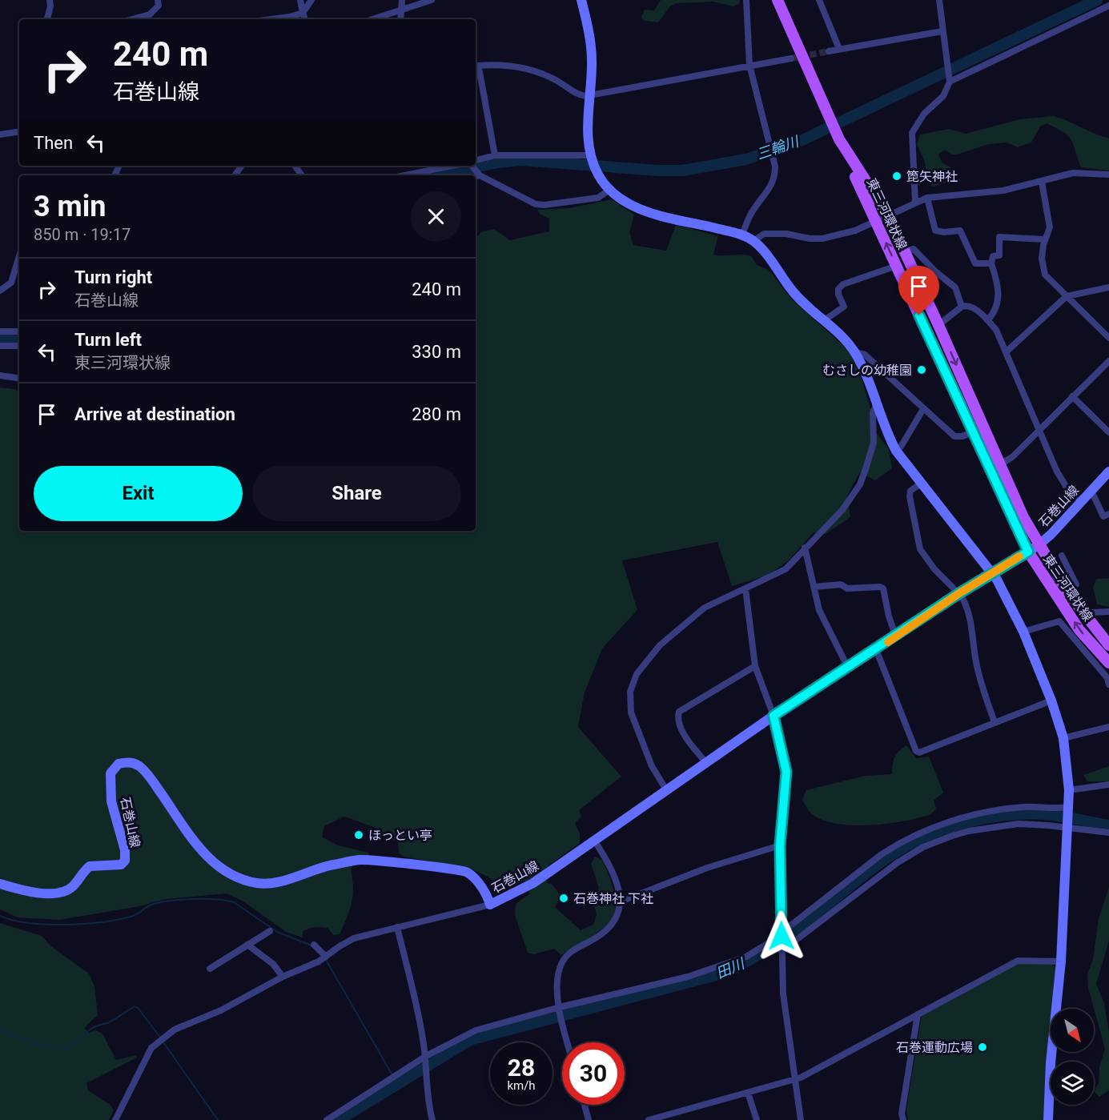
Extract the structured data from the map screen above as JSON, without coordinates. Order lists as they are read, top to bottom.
{
  "streets": {
    "main road": ["東三河環状線", "石巻山線"]
  },
  "crossings": [
    ["東三河環状線", "石巻山線"]
  ],
  "water": ["三輪川", "田川"],
  "places": [
    "箆矢神社",
    "むさしの幼稚園",
    "ほっとい亭",
    "石巻神社 下社",
    "石巻運動広場"
  ],
  "north": "bottom right",
  "page": {
    "turn": ["240 m", "石巻山線"],
    "then": "Then",
    "heading": ["3 min", "850 m · 19:17"],
    "list": [
      {
        "name": "Turn right",
        "note": "石巻山線",
        "value": "240 m"
      },
      {
        "name": "Turn left",
        "note": "東三河環状線",
        "value": "330 m"
      },
      {
        "name": "Arrive at destination",
        "value": "280 m"
      }
    ],
    "buttons": ["Exit", "Share"],
    "speed": "28 km/h",
    "limit": "30"
  }
}
